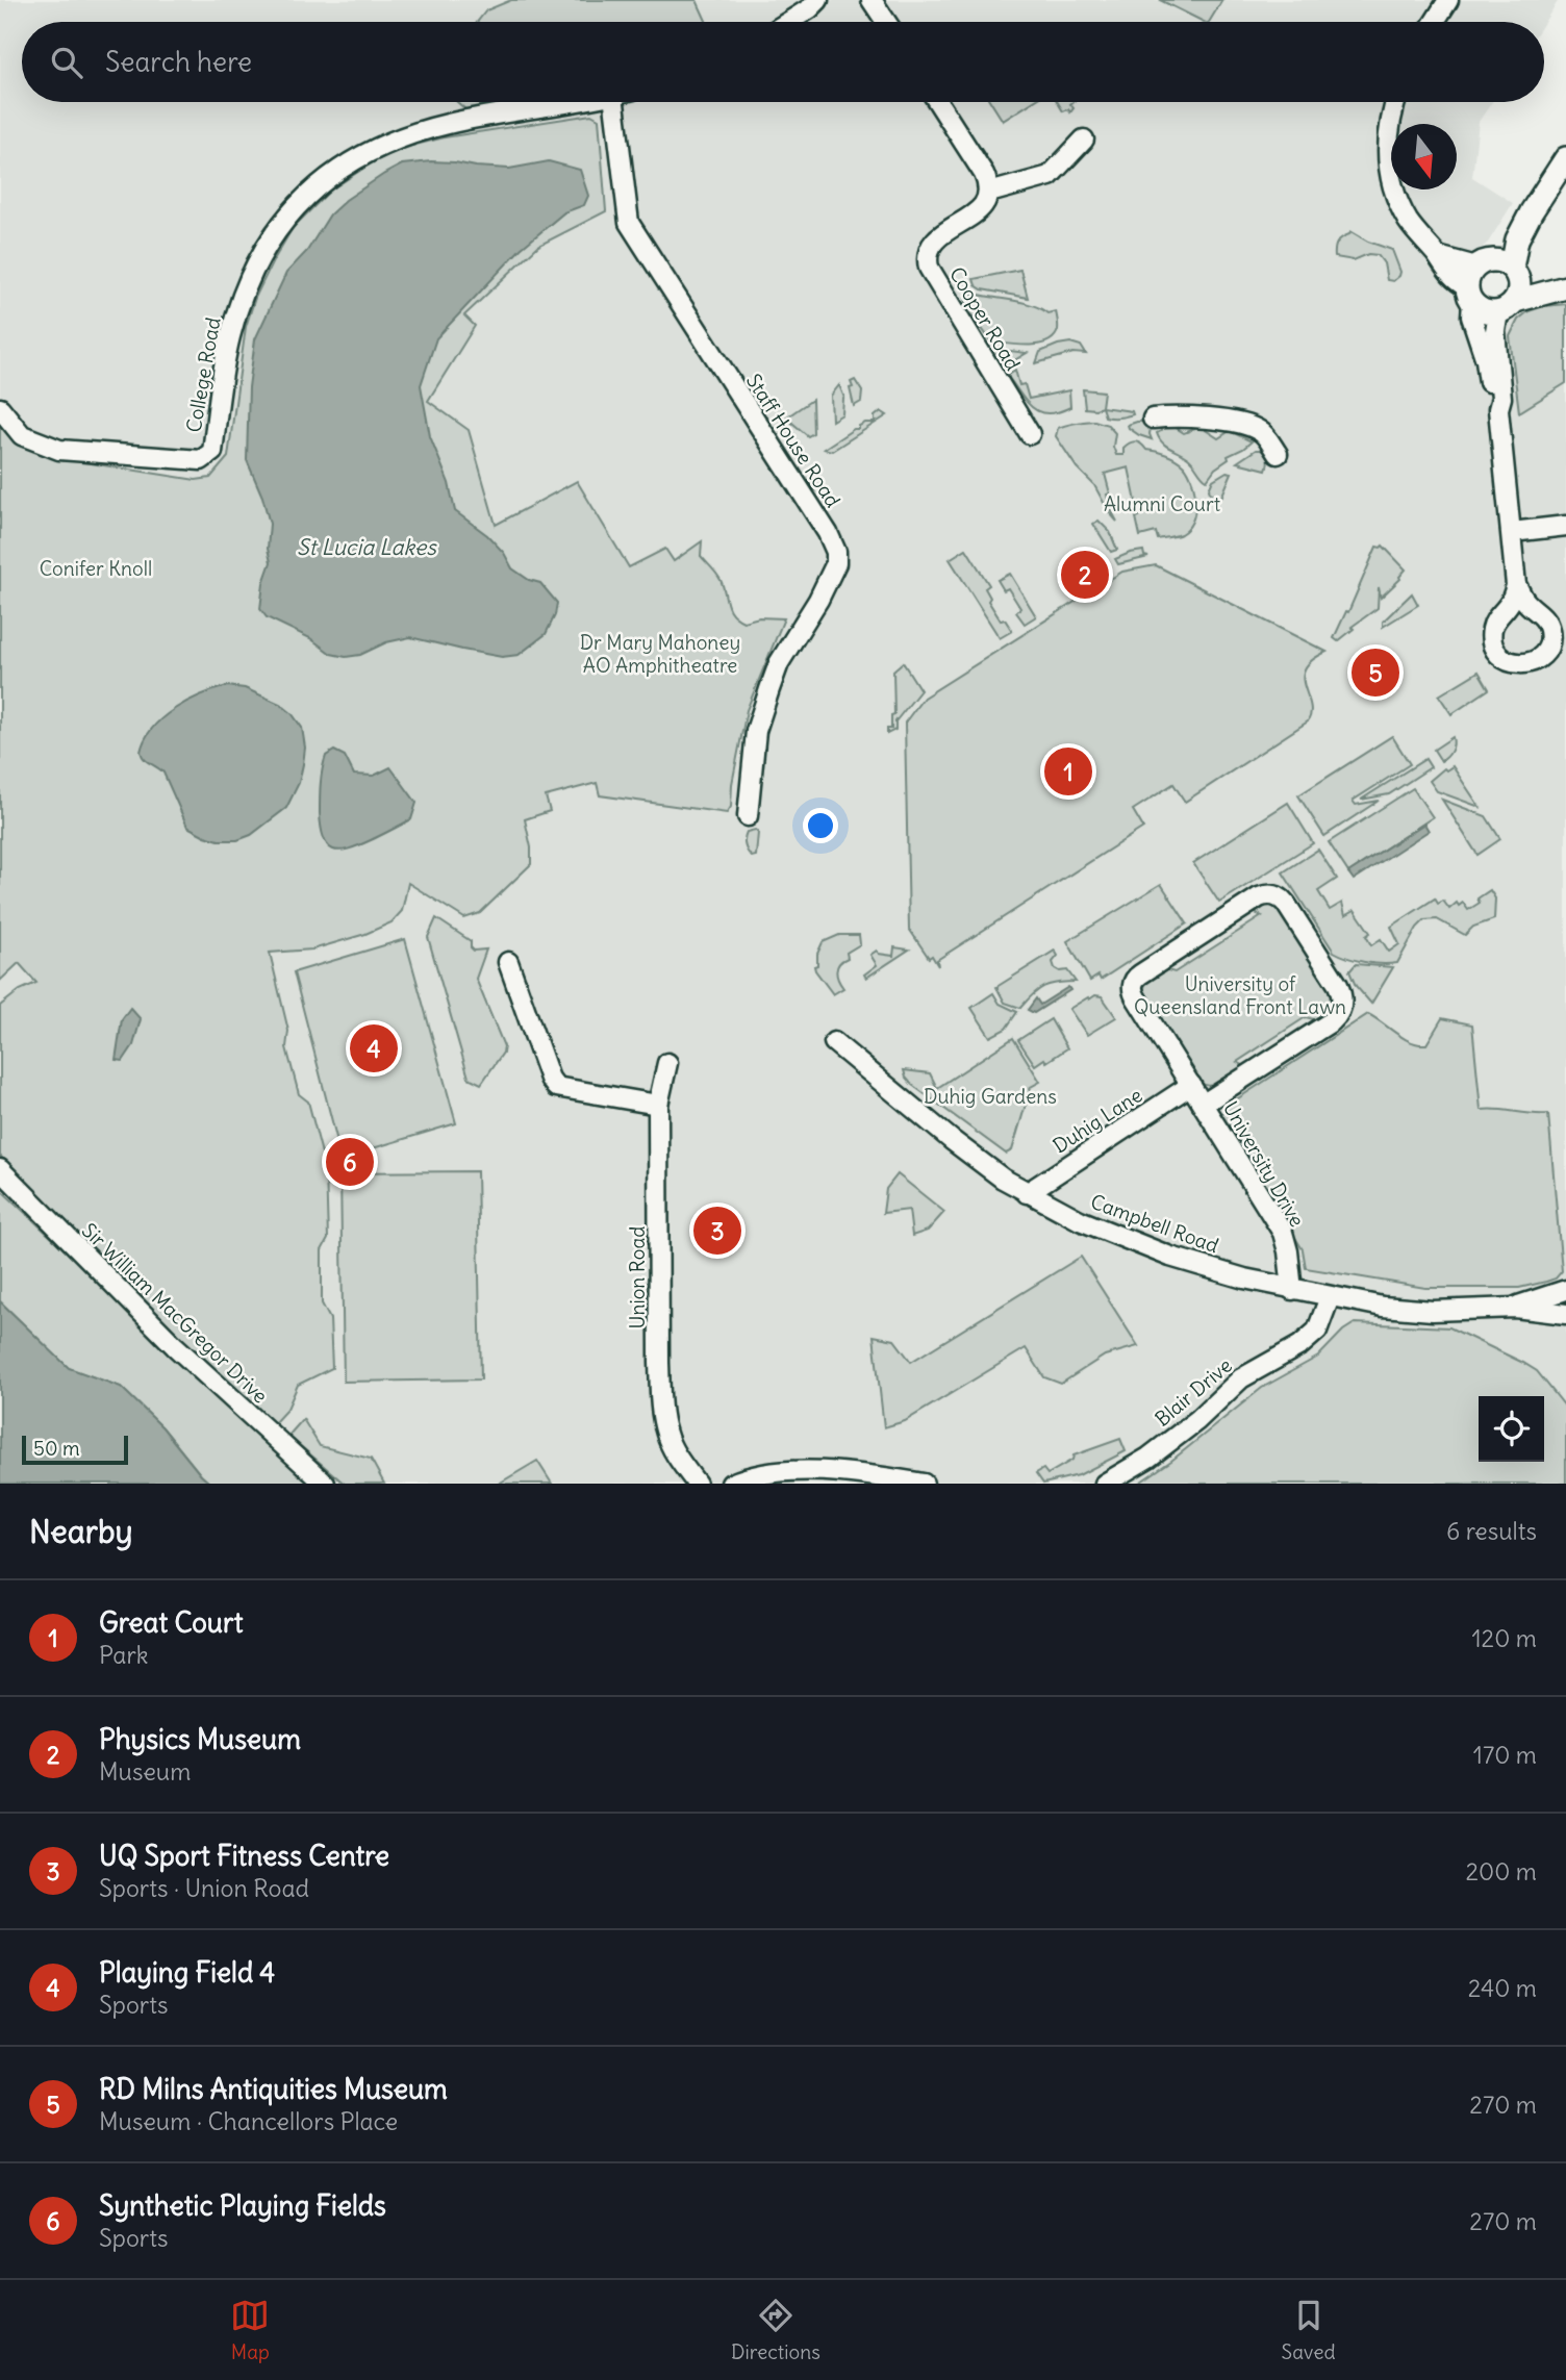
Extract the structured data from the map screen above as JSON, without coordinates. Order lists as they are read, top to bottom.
{
  "streets": {
    "street": [
      "Cooper Road",
      "College Road",
      "Staff House Road",
      "Duhig Lane",
      "University Drive",
      "Campbell Road",
      "Union Road",
      "Sir William MacGregor Drive",
      "Blair Drive"
    ]
  },
  "crossings": [
    ["Duhig Lane", "University Drive"],
    ["Duhig Lane", "Campbell Road"],
    ["University Drive", "Campbell Road"],
    ["Campbell Road", "Blair Drive"]
  ],
  "water": ["St Lucia Lakes"],
  "parks": [
    "Alumni Court",
    "Conifer Knoll",
    "Dr Mary Mahoney AO Amphitheatre",
    "University of Queensland Front Lawn",
    "Duhig Gardens"
  ],
  "scale_bar": "50 m",
  "north": "bottom",
  "page": {
    "search": "Search here",
    "pins": [
      "2",
      "5",
      "1",
      "4",
      "6",
      "3"
    ],
    "scale": "50 m",
    "heading": ["Nearby", "6 results"],
    "list": [
      {
        "mark": "1",
        "name": "Great Court",
        "note": "Park",
        "value": "120 m"
      },
      {
        "mark": "2",
        "name": "Physics Museum",
        "note": "Museum",
        "value": "170 m"
      },
      {
        "mark": "3",
        "name": "UQ Sport Fitness Centre",
        "note": "Sports · Union Road",
        "value": "200 m"
      },
      {
        "mark": "4",
        "name": "Playing Field 4",
        "note": "Sports",
        "value": "240 m"
      },
      {
        "mark": "5",
        "name": "RD Milns Antiquities Museum",
        "note": "Museum · Chancellors Place",
        "value": "270 m"
      },
      {
        "mark": "6",
        "name": "Synthetic Playing Fields",
        "note": "Sports",
        "value": "270 m"
      }
    ],
    "nav": ["Map", "Directions", "Saved"]
  }
}
